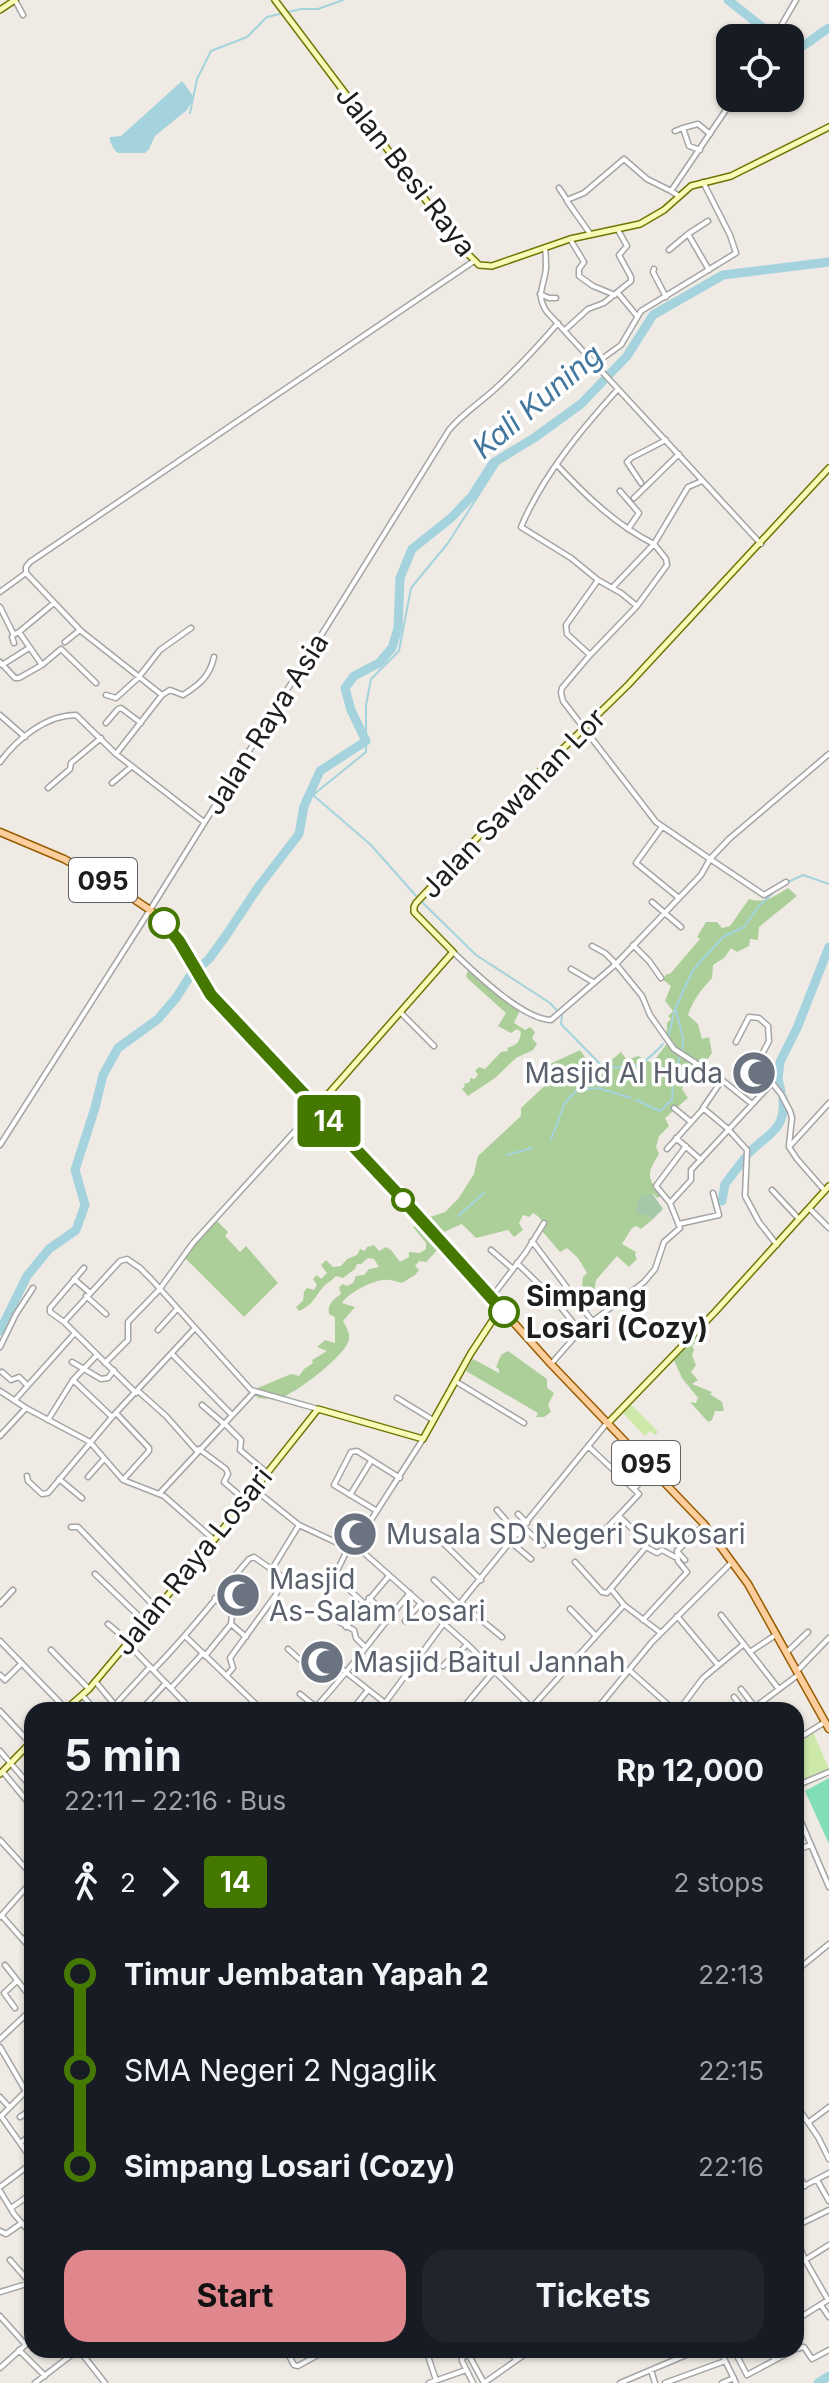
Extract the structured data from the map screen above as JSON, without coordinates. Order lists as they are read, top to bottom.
{
  "streets": {
    "main road": ["095"],
    "street": [
      "Jalan Besi Raya",
      "Jalan Raya Asia",
      "Jalan Sawahan Lor",
      "Jalan Raya Losari"
    ]
  },
  "crossings": [
    ["Jalan Raya Asia", "095"]
  ],
  "water": ["Kali Kuning"],
  "places": {
    "mosque": [
      "Masjid Al Huda",
      "Musala SD Negeri Sukosari",
      "Masjid As-Salam Losari",
      "Masjid Baitul Jannah"
    ],
    "other": ["Simpang Losari (Cozy)"]
  },
  "lines": ["bus line 14"],
  "page": {
    "on_map": "14",
    "heading": ["5 min", "22:11 – 22:16 · Bus", "Rp 12,000"],
    "legs": ["2", "14", "2 stops"],
    "list": [
      {
        "name": "Timur Jembatan Yapah 2",
        "value": "22:13"
      },
      {
        "name": "SMA Negeri 2 Ngaglik",
        "value": "22:15"
      },
      {
        "name": "Simpang Losari (Cozy)",
        "value": "22:16"
      }
    ],
    "buttons": ["Start", "Tickets"]
  }
}
